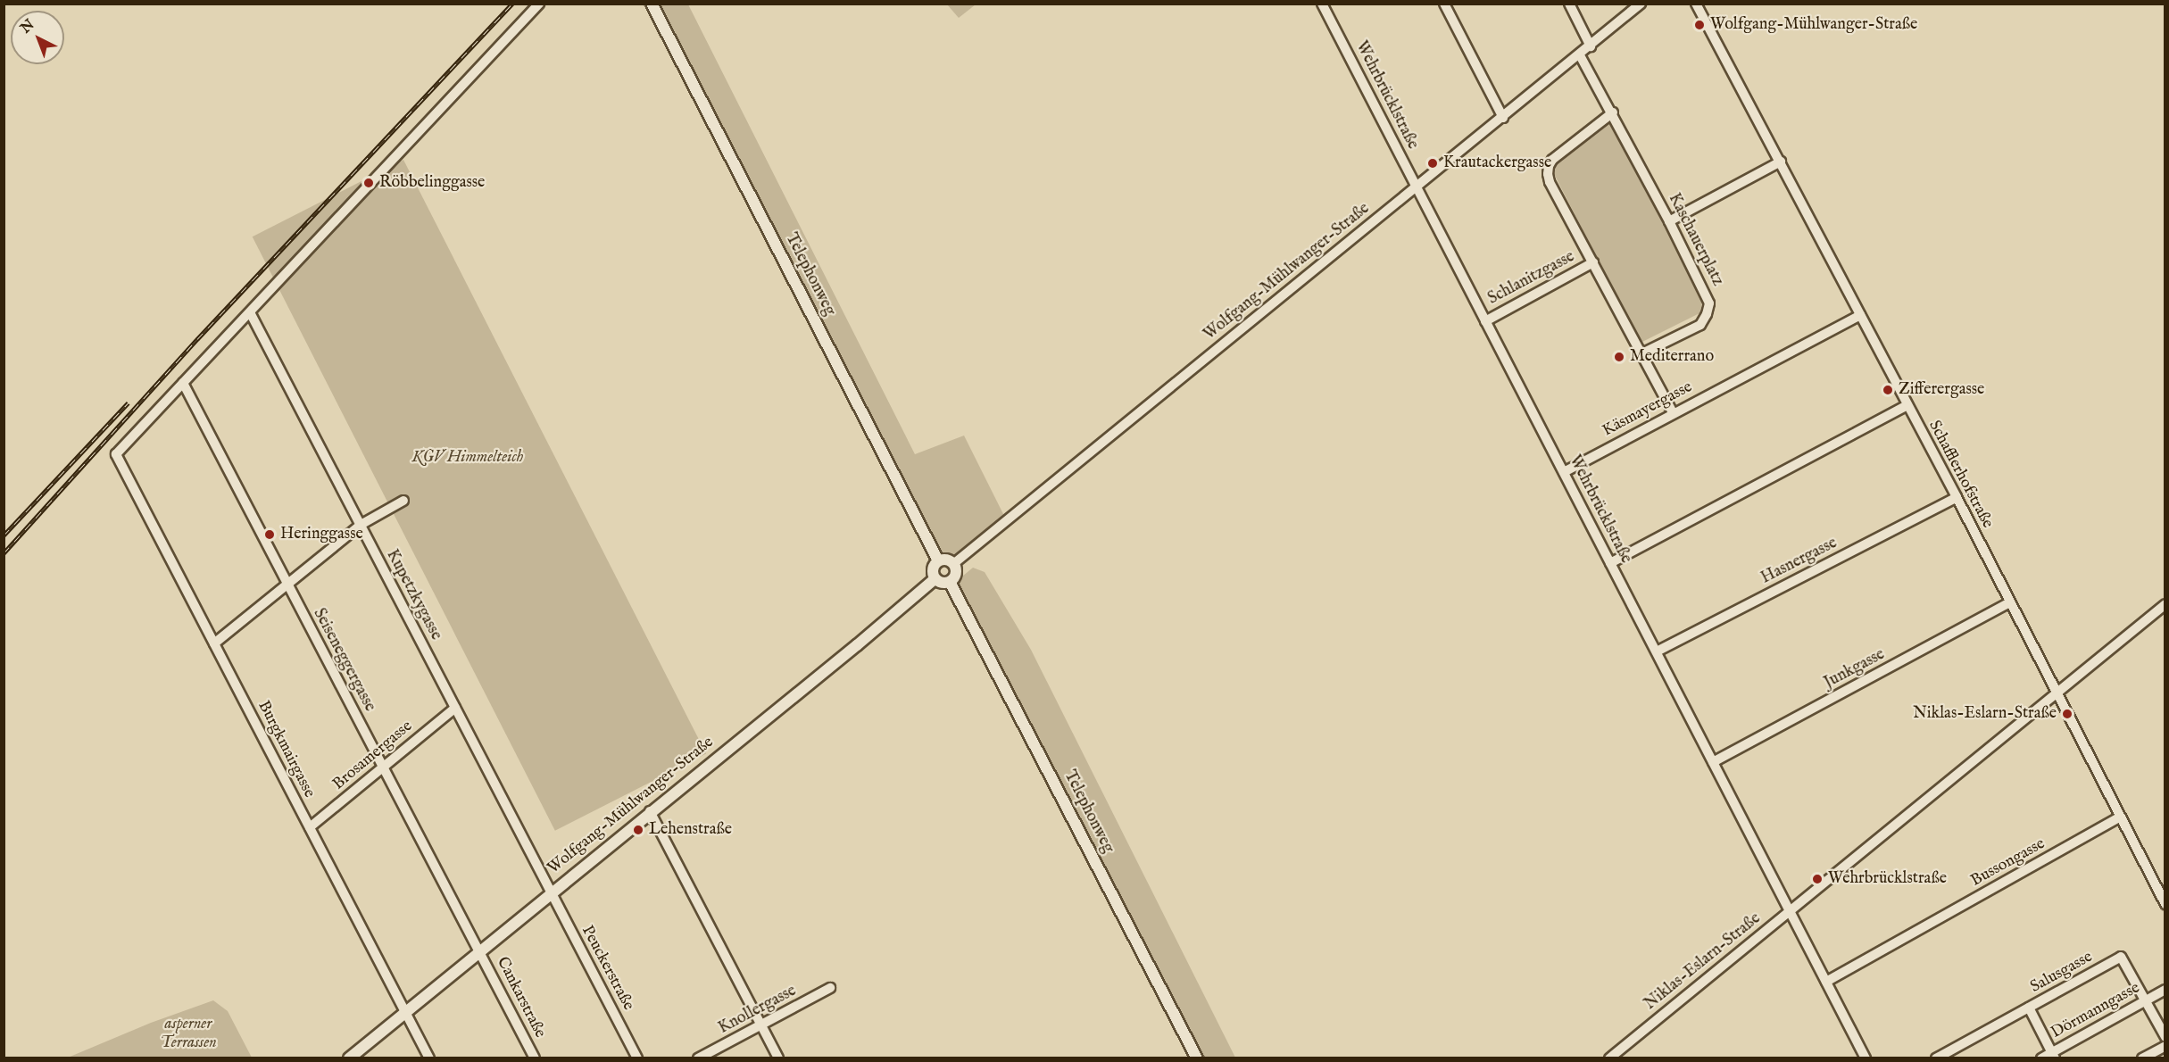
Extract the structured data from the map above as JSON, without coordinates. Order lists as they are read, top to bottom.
{
  "streets": {
    "street": [
      "Wehrbrücklstraße",
      "Kaschauerplatz",
      "Wolfgang-Mühlwanger-Straße",
      "Telephonweg",
      "Schlanitzgasse",
      "Käsmayergasse",
      "Schafflerhofstraße",
      "Hasnergasse",
      "Kupetzkygasse",
      "Seiseneggergasse",
      "Junkgasse",
      "Burgkmairgasse",
      "Brosamergasse",
      "Bussongasse",
      "Niklas-Eslarn-Straße",
      "Peuckerstraße",
      "Salusgasse",
      "Cankarstraße",
      "Knollergasse",
      "Dörmanngasse"
    ]
  },
  "crossings": [
    ["Wehrbrücklstraße", "Wolfgang-Mühlwanger-Straße"],
    ["Wehrbrücklstraße", "Schlanitzgasse"],
    ["Wehrbrücklstraße", "Käsmayergasse"],
    ["Wehrbrücklstraße", "Hasnergasse"],
    ["Wehrbrücklstraße", "Junkgasse"],
    ["Wehrbrücklstraße", "Bussongasse"],
    ["Wehrbrücklstraße", "Niklas-Eslarn-Straße"],
    ["Kaschauerplatz", "Wolfgang-Mühlwanger-Straße"],
    ["Wolfgang-Mühlwanger-Straße", "Telephonweg"],
    ["Wolfgang-Mühlwanger-Straße", "Kupetzkygasse"],
    ["Wolfgang-Mühlwanger-Straße", "Seiseneggergasse"],
    ["Wolfgang-Mühlwanger-Straße", "Burgkmairgasse"],
    ["Wolfgang-Mühlwanger-Straße", "Peuckerstraße"],
    ["Wolfgang-Mühlwanger-Straße", "Cankarstraße"],
    ["Käsmayergasse", "Schafflerhofstraße"],
    ["Schafflerhofstraße", "Hasnergasse"],
    ["Schafflerhofstraße", "Junkgasse"],
    ["Schafflerhofstraße", "Bussongasse"],
    ["Schafflerhofstraße", "Niklas-Eslarn-Straße"],
    ["Kupetzkygasse", "Brosamergasse"],
    ["Kupetzkygasse", "Peuckerstraße"],
    ["Seiseneggergasse", "Burgkmairgasse"],
    ["Seiseneggergasse", "Brosamergasse"],
    ["Seiseneggergasse", "Cankarstraße"],
    ["Burgkmairgasse", "Brosamergasse"],
    ["Salusgasse", "Dörmanngasse"]
  ],
  "parks": ["KGV Himmelteich", "asperner Terrassen"],
  "places": [
    "Wolfgang-Mühlwanger-Straße",
    "Krautackergasse",
    "Röbbelinggasse",
    "Mediterrano",
    "Zifferergasse",
    "Heringgasse",
    "Niklas-Eslarn-Straße",
    "Lehenstraße",
    "Wehrbrücklstraße"
  ],
  "north": "top left"
}
